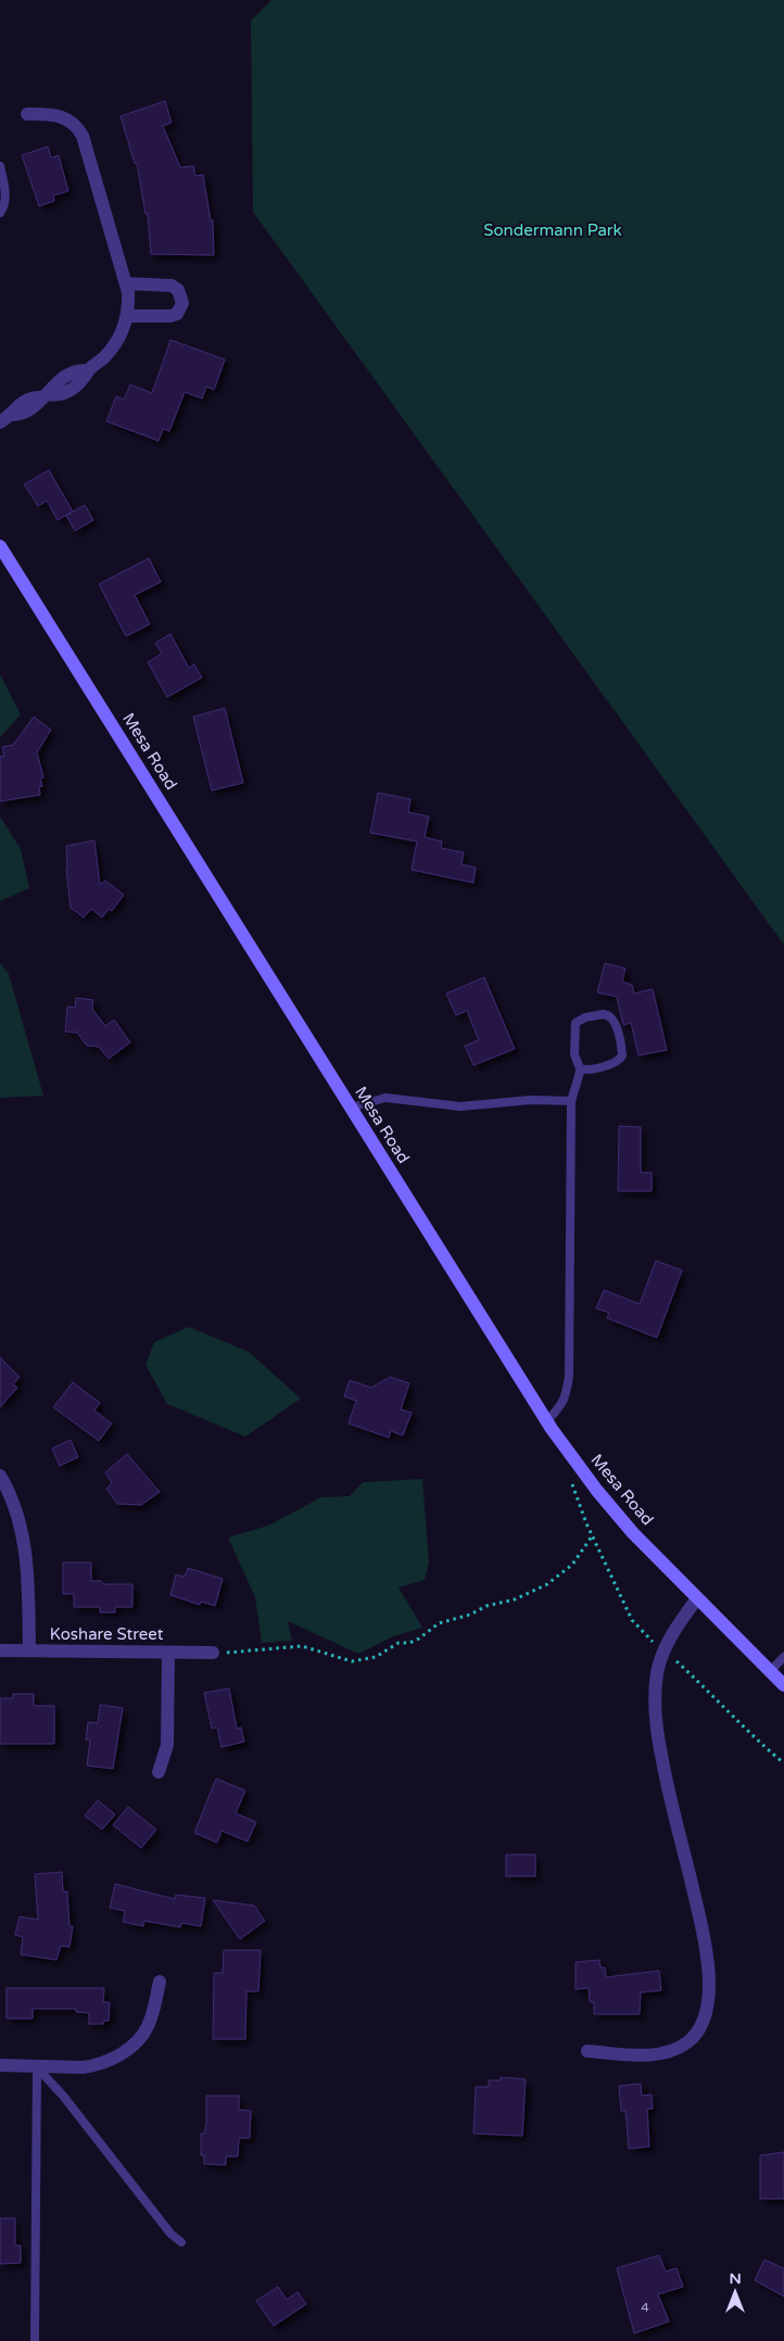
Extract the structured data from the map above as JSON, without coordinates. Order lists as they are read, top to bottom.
{
  "streets": {
    "main road": ["Mesa Road"],
    "street": ["Koshare Street"]
  },
  "parks": ["Sondermann Park"],
  "house_numbers": ["4"],
  "north": "top"
}
